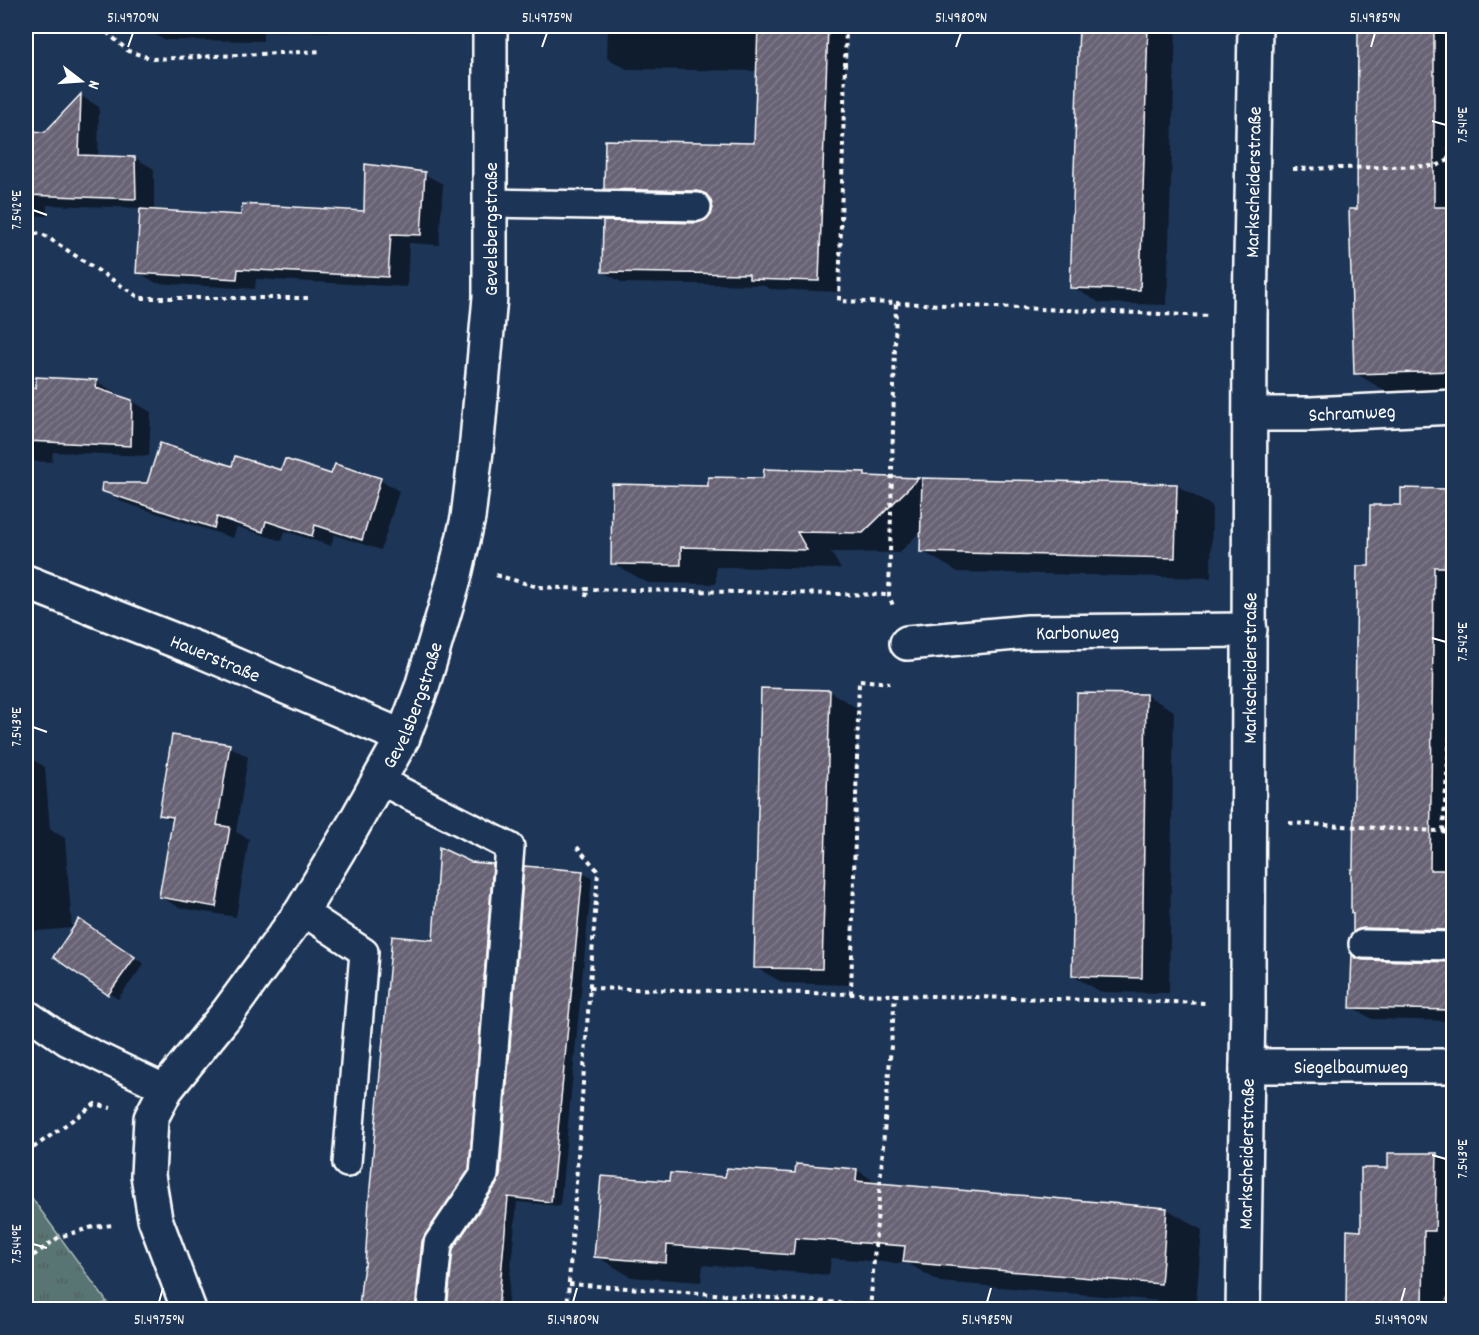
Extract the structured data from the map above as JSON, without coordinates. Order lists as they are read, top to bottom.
{
  "streets": {
    "street": [
      "Markscheiderstraße",
      "Gevelsbergstraße",
      "Schramweg",
      "Karbonweg",
      "Hauerstraße",
      "Siegelbaumweg"
    ]
  },
  "crossings": [
    ["Markscheiderstraße", "Schramweg"],
    ["Markscheiderstraße", "Karbonweg"],
    ["Markscheiderstraße", "Siegelbaumweg"],
    ["Gevelsbergstraße", "Hauerstraße"]
  ],
  "north": "right",
  "coordinates": [
    "51.4970°N",
    "51.4975°N",
    "51.4980°N",
    "51.4985°N",
    "7.541°E",
    "7.542°E",
    "7.543°E",
    "7.544°E",
    "51.4990°N"
  ]
}
